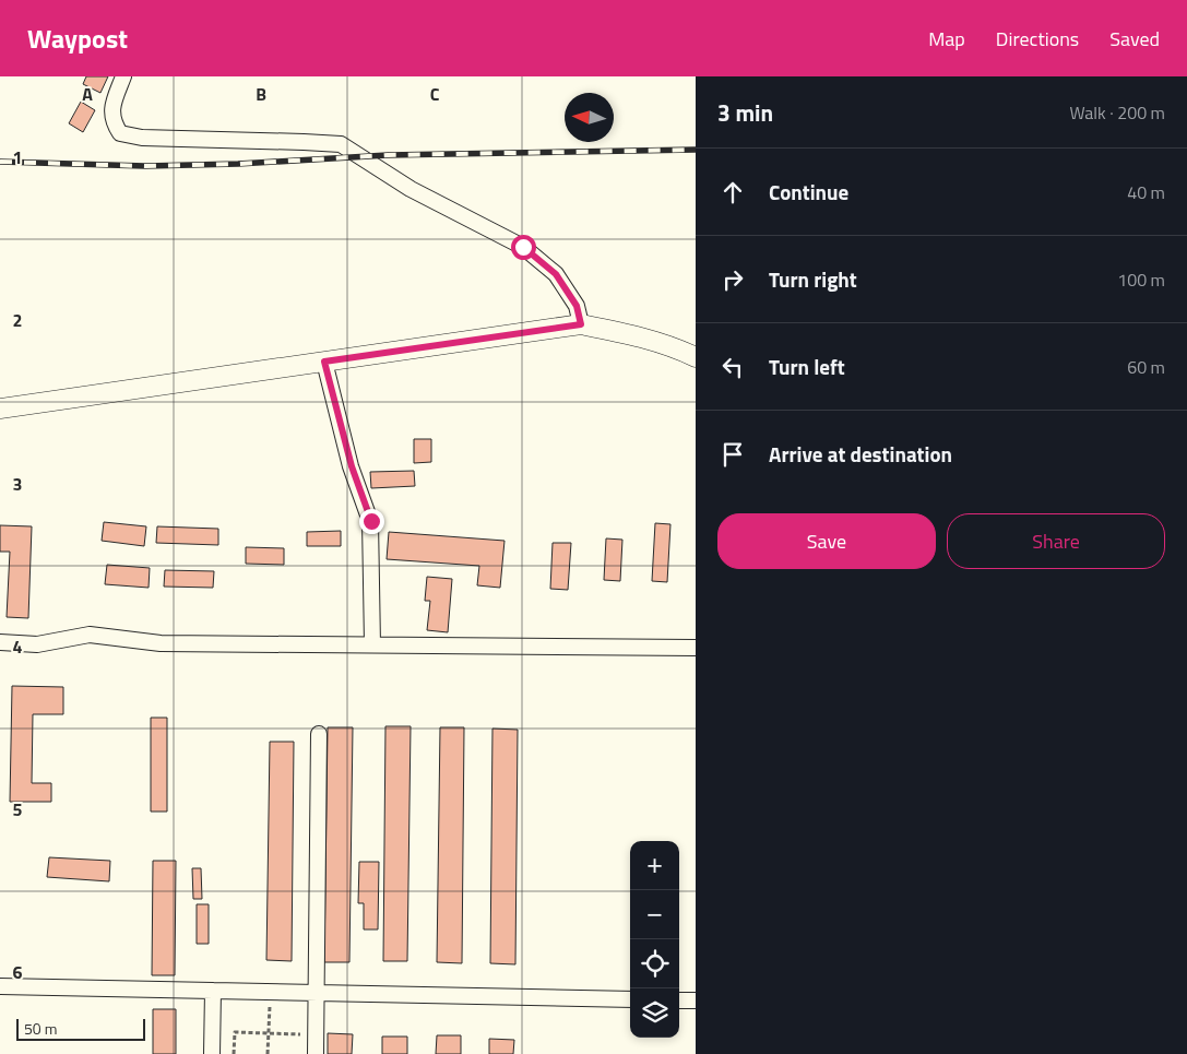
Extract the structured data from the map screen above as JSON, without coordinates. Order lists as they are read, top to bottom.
{
  "scale_bar": "50 m",
  "north": "left",
  "page": {
    "header": "Waypost",
    "nav": ["Map", "Directions", "Saved"],
    "heading": ["3 min", "Walk · 200 m"],
    "list": [
      ["Continue", "40 m"],
      ["Turn right", "100 m"],
      ["Turn left", "60 m"],
      "Arrive at destination"
    ],
    "buttons": ["Save", "Share"],
    "map_buttons": ["+", "−"],
    "scale": "50 m"
  },
  "grid": {
    "columns": ["A", "B", "C"],
    "rows": [
      "1",
      "2",
      "3",
      "4",
      "5",
      "6"
    ]
  }
}
